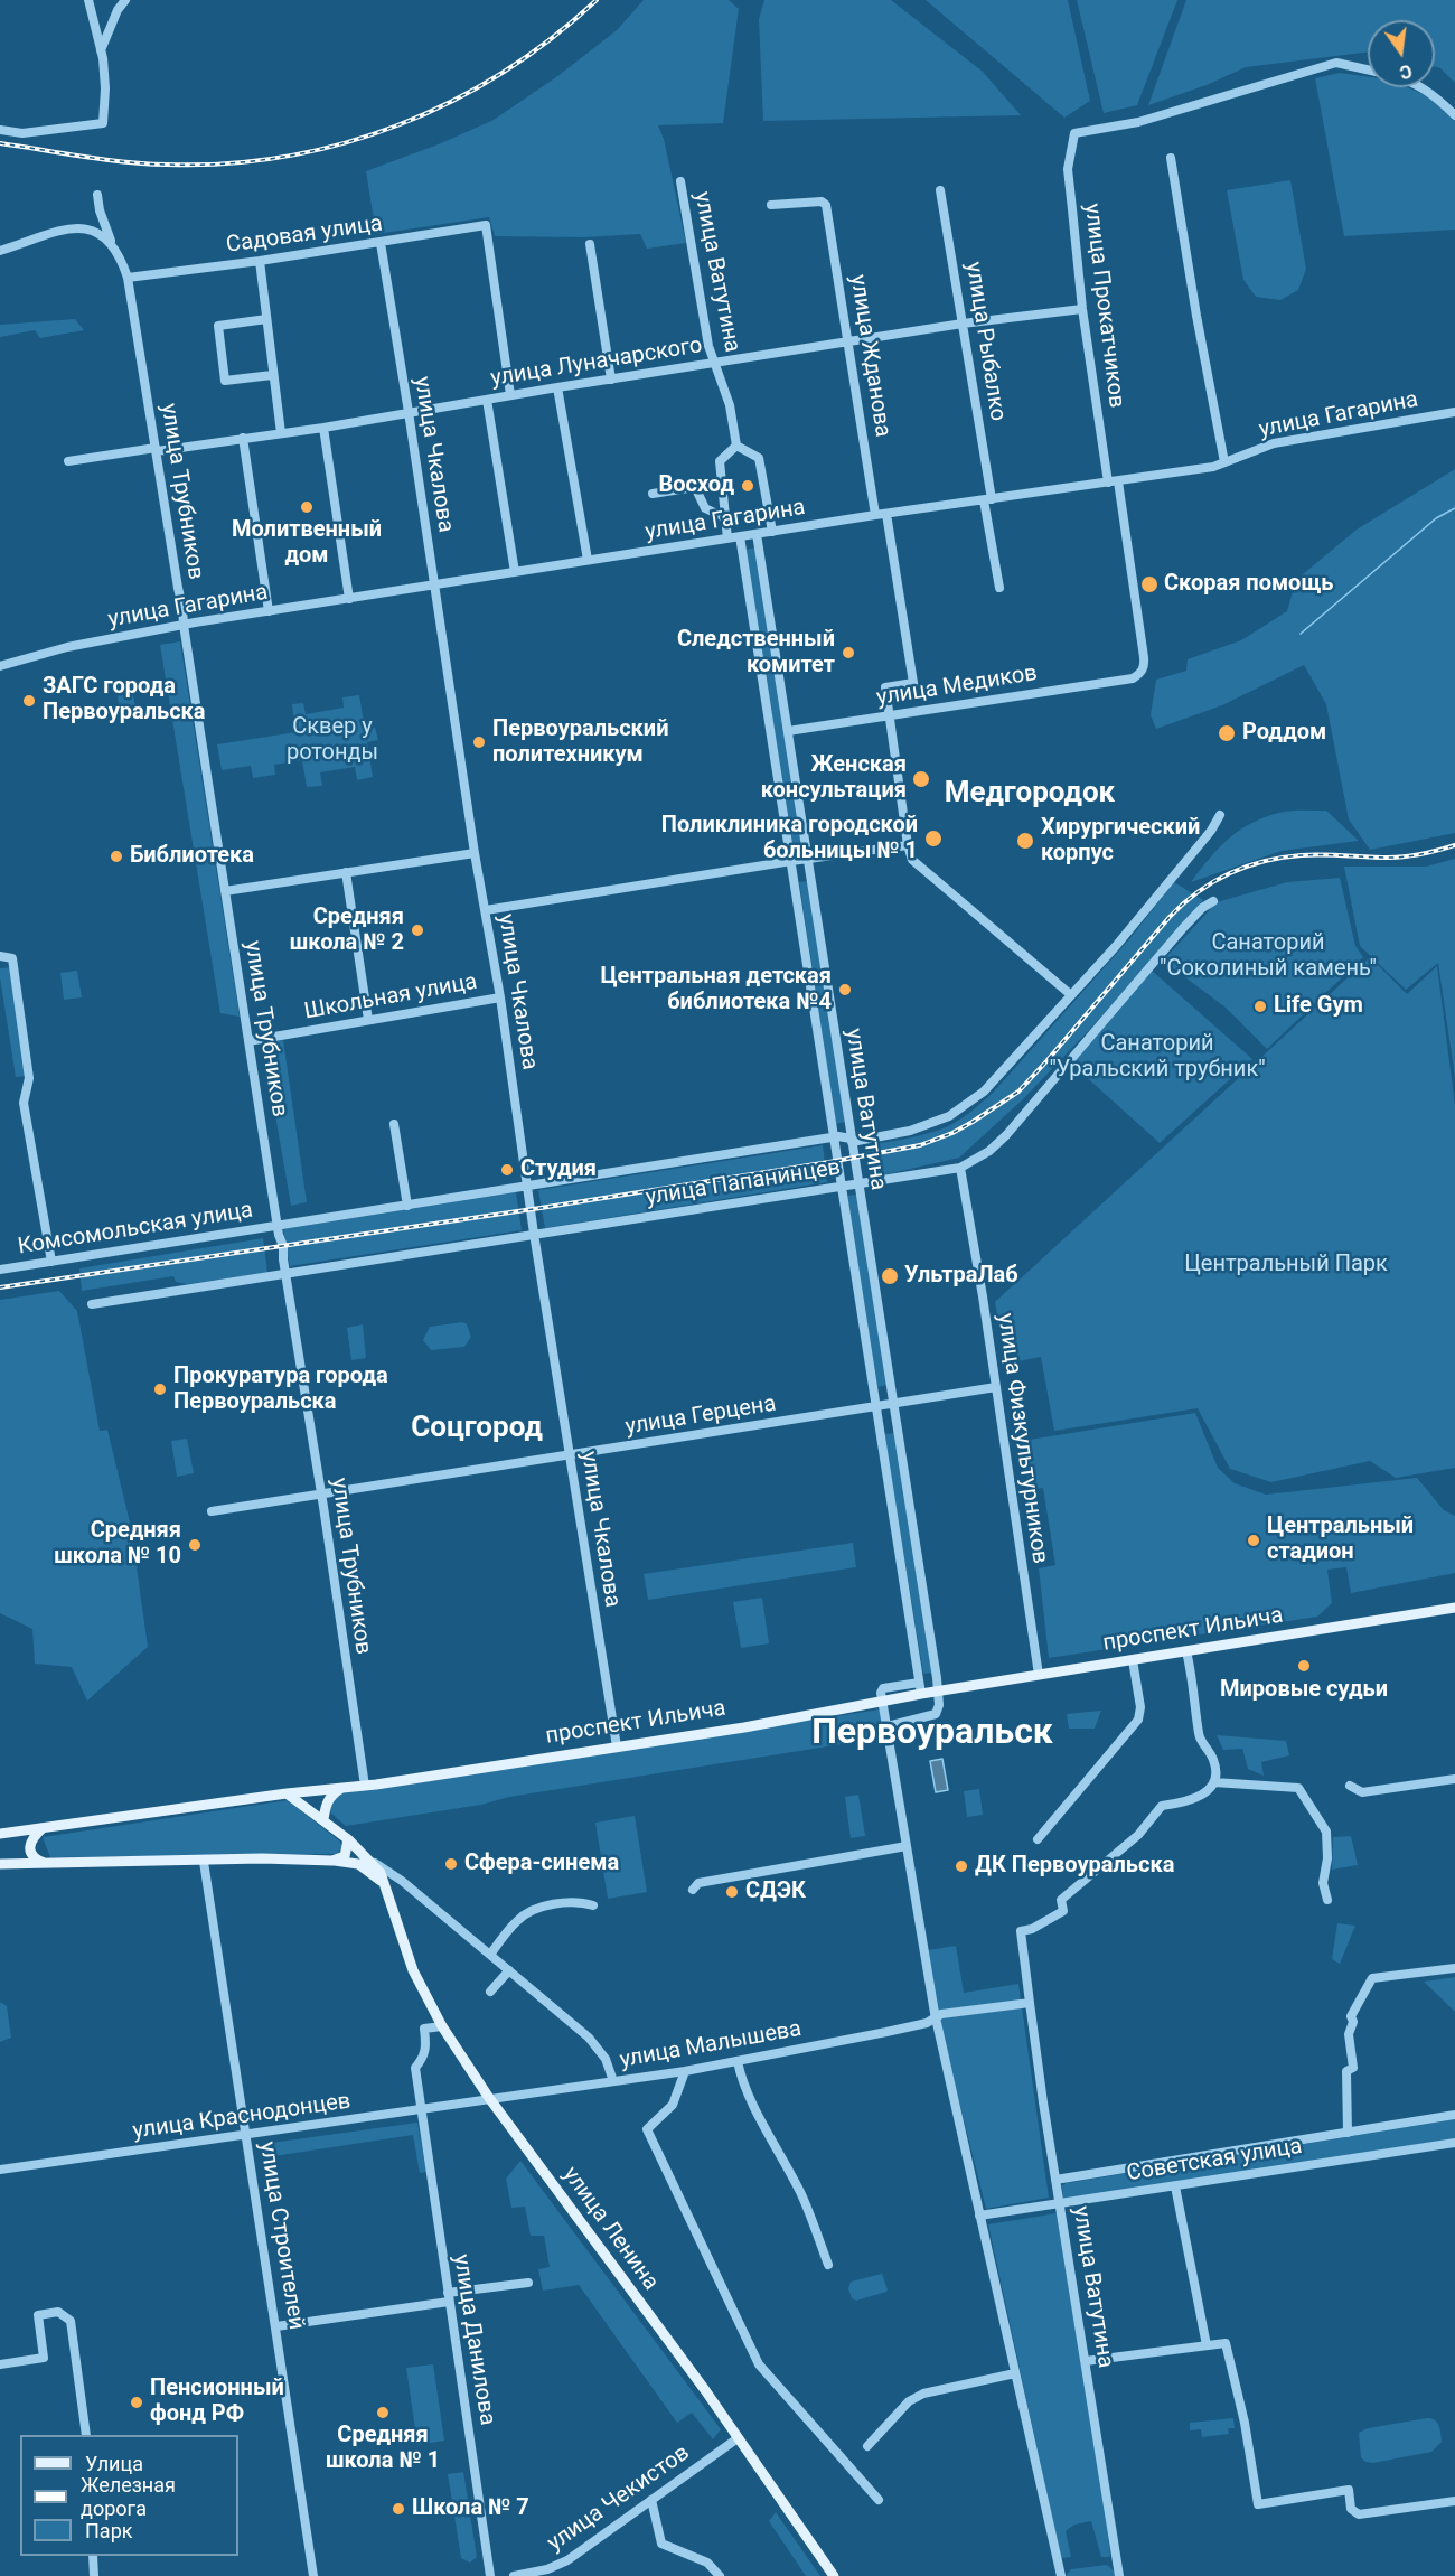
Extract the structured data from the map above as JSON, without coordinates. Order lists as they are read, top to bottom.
{
  "streets": {
    "main road": ["проспект Ильича", "улица Ленина"],
    "street": [
      "Садовая улица",
      "улица Ватутина",
      "улица Прокатчиков",
      "улица Рыбалко",
      "улица Жданова",
      "улица Луначарского",
      "улица Гагарина",
      "улица Чкалова",
      "улица Трубников",
      "улица Медиков",
      "Школьная улица",
      "улица Папанинцев",
      "Комсомольская улица",
      "улица Герцена",
      "улица Физкультурников",
      "улица Малышева",
      "улица Краснодонцев",
      "Советская улица",
      "улица Строителей",
      "улица Данилова",
      "улица Чекистов"
    ]
  },
  "crossings": [
    ["Садовая улица", "улица Луначарского"],
    ["Садовая улица", "улица Чкалова"],
    ["Садовая улица", "улица Трубников"],
    ["улица Ватутина", "улица Луначарского"],
    ["улица Ватутина", "улица Гагарина"],
    ["улица Ватутина", "улица Медиков"],
    ["улица Ватутина", "улица Папанинцев"],
    ["улица Ватутина", "улица Герцена"],
    ["улица Ватутина", "проспект Ильича"],
    ["улица Ватутина", "Советская улица"],
    ["улица Прокатчиков", "улица Луначарского"],
    ["улица Прокатчиков", "улица Гагарина"],
    ["улица Прокатчиков", "улица Медиков"],
    ["улица Рыбалко", "улица Луначарского"],
    ["улица Рыбалко", "улица Гагарина"],
    ["улица Жданова", "улица Луначарского"],
    ["улица Жданова", "улица Гагарина"],
    ["улица Луначарского", "улица Чкалова"],
    ["улица Луначарского", "улица Трубников"],
    ["улица Гагарина", "улица Чкалова"],
    ["улица Гагарина", "улица Трубников"],
    ["улица Чкалова", "Школьная улица"],
    ["улица Чкалова", "улица Папанинцев"],
    ["улица Чкалова", "улица Герцена"],
    ["улица Чкалова", "проспект Ильича"],
    ["улица Трубников", "Школьная улица"],
    ["улица Трубников", "улица Папанинцев"],
    ["улица Трубников", "Комсомольская улица"],
    ["улица Трубников", "улица Герцена"],
    ["улица Трубников", "проспект Ильича"],
    ["улица Папанинцев", "Комсомольская улица"],
    ["улица Папанинцев", "улица Физкультурников"],
    ["улица Герцена", "улица Физкультурников"],
    ["улица Физкультурников", "проспект Ильича"],
    ["проспект Ильича", "улица Ленина"],
    ["улица Малышева", "улица Краснодонцев"],
    ["улица Малышева", "улица Ленина"],
    ["улица Краснодонцев", "улица Ленина"],
    ["улица Краснодонцев", "улица Строителей"],
    ["улица Краснодонцев", "улица Данилова"],
    ["улица Ленина", "улица Данилова"],
    ["улица Ленина", "улица Чекистов"]
  ],
  "districts": ["Медгородок", "Соцгород", "Первоуральск"],
  "parks": [
    "Сквер у ротонды",
    "Санаторий \"Соколиный камень\"",
    "Санаторий \"Уральский трубник\"",
    "Центральный Парк"
  ],
  "places": [
    "Восход",
    "Молитвенный дом",
    "Скорая помощь",
    "Следственный комитет",
    "ЗАГС города Первоуральска",
    "Роддом",
    "Первоуральский политехникум",
    "Женская консультация",
    "Поликлиника городской больницы № 1",
    "Хирургический корпус",
    "Библиотека",
    "Средняя школа № 2",
    "Центральная детская библиотека №4",
    "Life Gym",
    "Студия",
    "УльтраЛаб",
    "Прокуратура города Первоуральска",
    "Центральный стадион",
    "Средняя школа № 10",
    "Мировые судьи",
    "Сфера-синема",
    "ДК Первоуральска",
    "СДЭК",
    "Пенсионный фонд РФ",
    "Средняя школа № 1",
    "Школа № 7"
  ],
  "legend": ["Улица", "Железная дорога", "Парк"],
  "north": "bottom"
}
